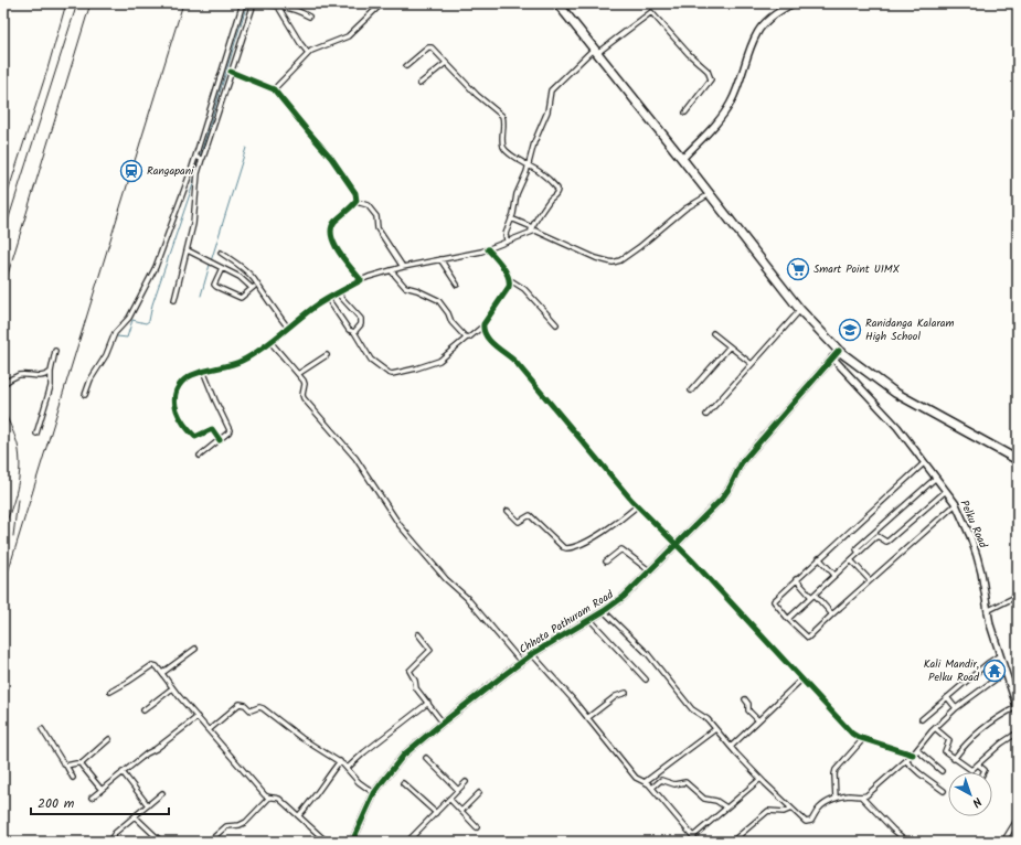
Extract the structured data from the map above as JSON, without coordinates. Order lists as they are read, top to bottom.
{
  "streets": {
    "street": ["Pelku Road", "Chhota Pathuram Road"]
  },
  "crossings": [
    ["Pelku Road", "Chhota Pathuram Road"]
  ],
  "places": {
    "station": ["Rangapani"],
    "supermarket": ["Smart Point U1MX"],
    "school or university": ["Ranidanga Kalaram High School"],
    "temple": ["Kali Mandir, Pelku Road"]
  },
  "scale_bar": "200 m",
  "north": "bottom right"
}
